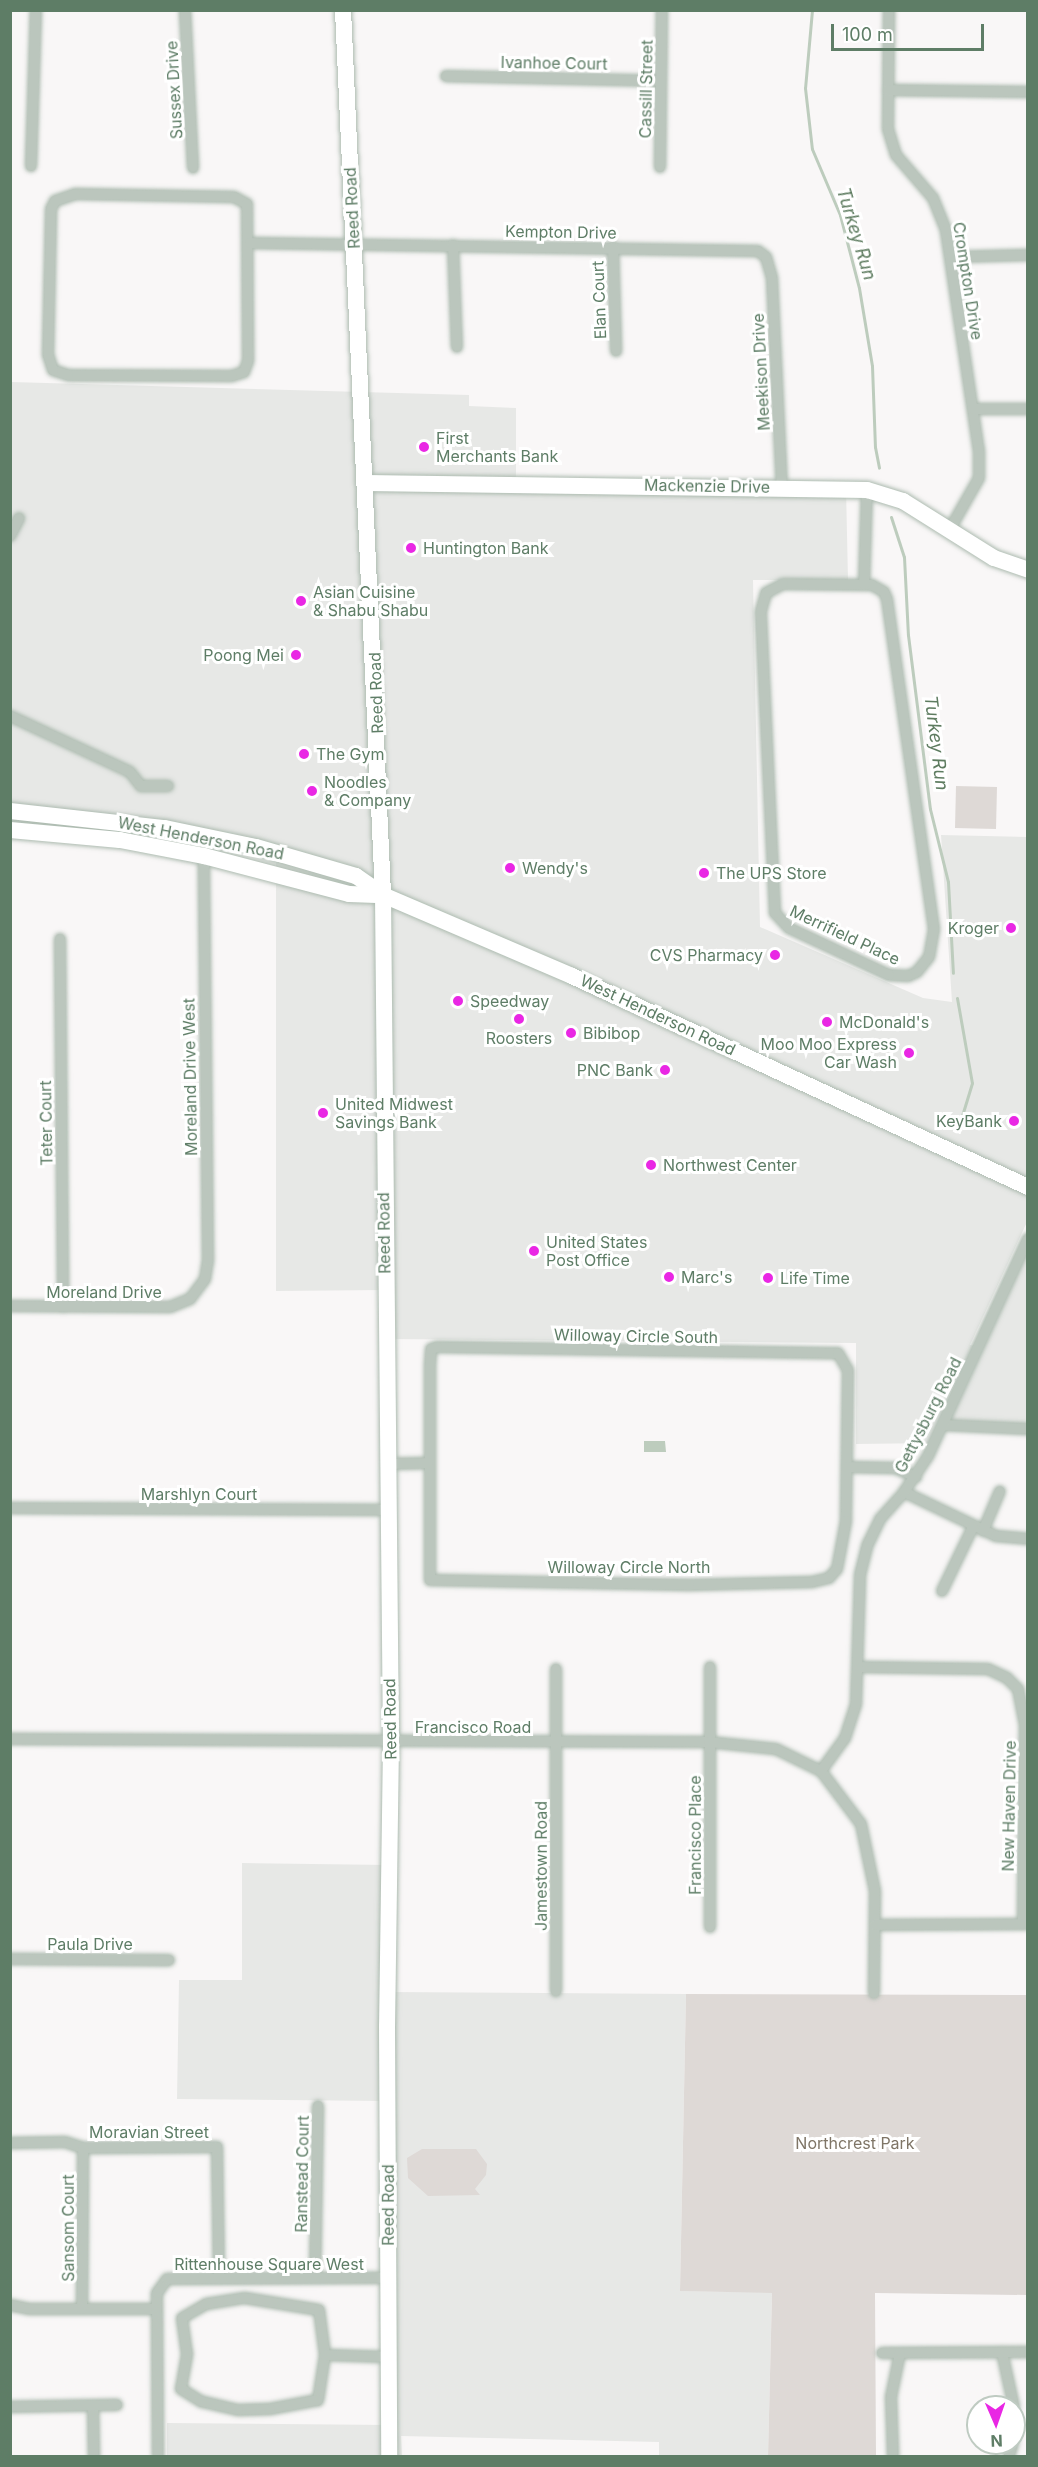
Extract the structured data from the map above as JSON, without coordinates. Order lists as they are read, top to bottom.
{
  "streets": {
    "main road": ["Reed Road", "Mackenzie Drive", "West Henderson Road"],
    "street": [
      "Ivanhoe Court",
      "Cassill Street",
      "Sussex Drive",
      "Kempton Drive",
      "Crompton Drive",
      "Elan Court",
      "Meekison Drive",
      "Merrifield Place",
      "Moreland Drive West",
      "Teter Court",
      "Moreland Drive",
      "Willoway Circle South",
      "Gettysburg Road",
      "Marshlyn Court",
      "Willoway Circle North",
      "Francisco Road",
      "New Haven Drive",
      "Francisco Place",
      "Jamestown Road",
      "Paula Drive",
      "Moravian Street",
      "Ranstead Court",
      "Sansom Court",
      "Rittenhouse Square West"
    ]
  },
  "crossings": [
    ["Ivanhoe Court", "Cassill Street"],
    ["Reed Road", "Kempton Drive"],
    ["Reed Road", "Mackenzie Drive"],
    ["Reed Road", "West Henderson Road"],
    ["Reed Road", "Marshlyn Court"],
    ["Reed Road", "Francisco Road"],
    ["Reed Road", "Rittenhouse Square West"],
    ["Kempton Drive", "Elan Court"],
    ["Kempton Drive", "Meekison Drive"],
    ["Crompton Drive", "Mackenzie Drive"],
    ["Meekison Drive", "Mackenzie Drive"],
    ["West Henderson Road", "Moreland Drive West"],
    ["Moreland Drive West", "Moreland Drive"],
    ["Teter Court", "Moreland Drive"],
    ["Willoway Circle South", "Willoway Circle North"],
    ["Gettysburg Road", "Francisco Road"],
    ["Gettysburg Road", "New Haven Drive"],
    ["Francisco Road", "Francisco Place"],
    ["Francisco Road", "Jamestown Road"],
    ["Moravian Street", "Sansom Court"],
    ["Moravian Street", "Rittenhouse Square West"],
    ["Ranstead Court", "Rittenhouse Square West"]
  ],
  "water": ["Turkey Run"],
  "parks": ["Northcrest Park"],
  "places": [
    "First Merchants Bank",
    "Huntington Bank",
    "Asian Cuisine & Shabu Shabu",
    "Poong Mei",
    "The Gym",
    "Noodles & Company",
    "Wendy's",
    "The UPS Store",
    "Kroger",
    "CVS Pharmacy",
    "Speedway",
    "Roosters",
    "McDonald's",
    "Bibibop",
    "Moo Moo Express Car Wash",
    "PNC Bank",
    "United Midwest Savings Bank",
    "KeyBank",
    "Northwest Center",
    "United States Post Office",
    "Marc's",
    "Life Time"
  ],
  "scale_bar": "100 m",
  "north": "bottom"
}
